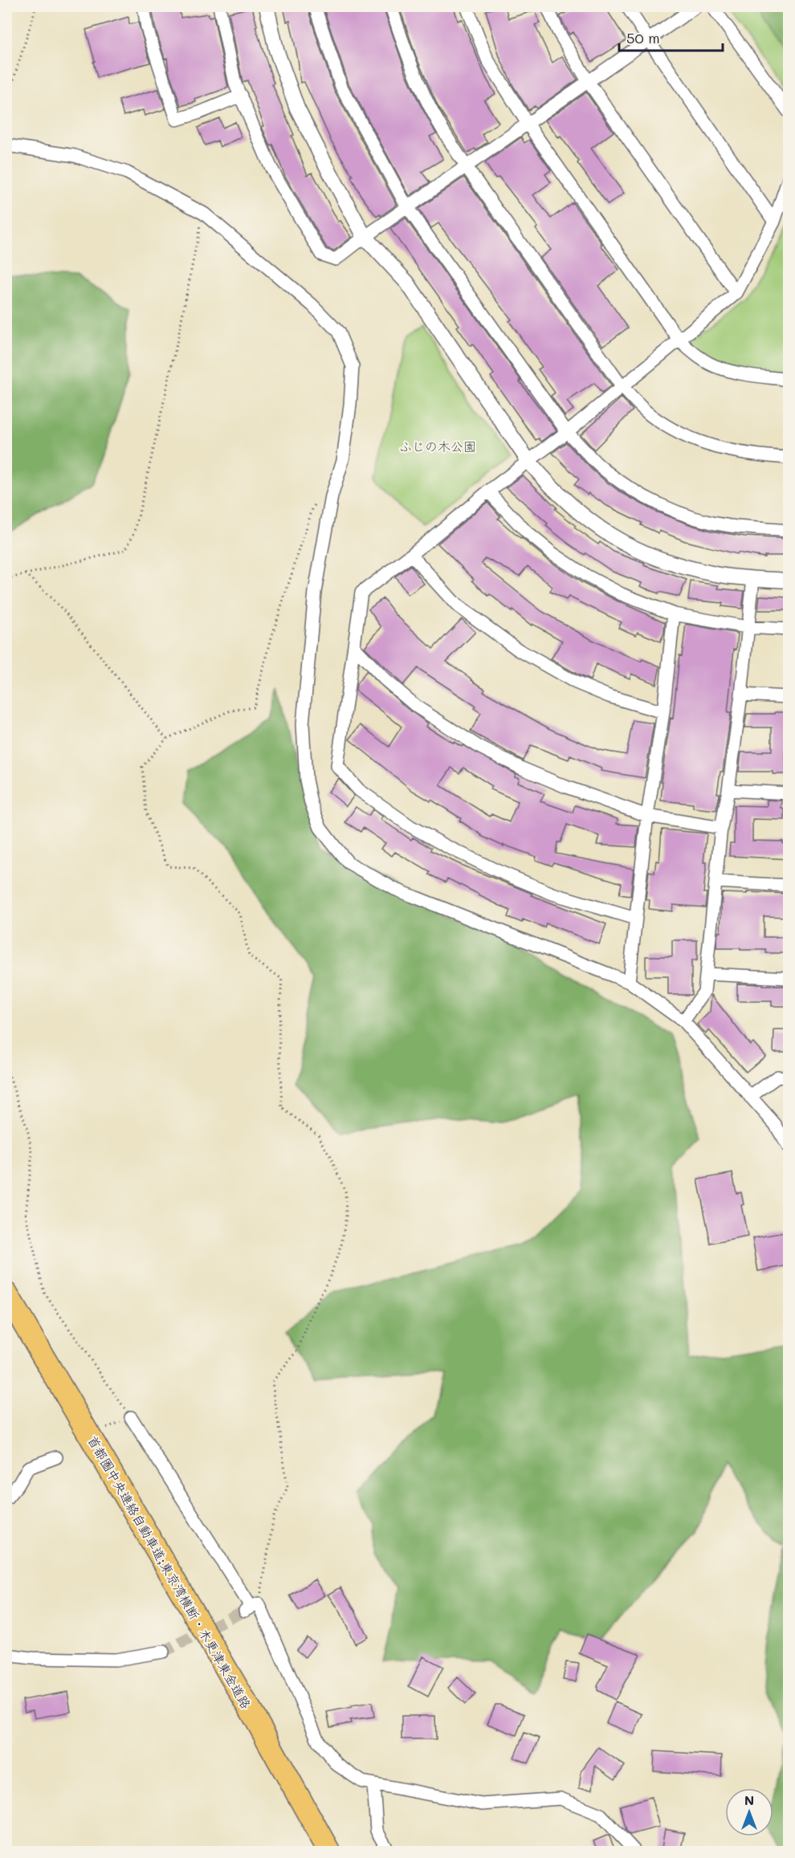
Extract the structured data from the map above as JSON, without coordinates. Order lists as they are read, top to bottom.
{
  "streets": {
    "highway": ["首都圏中央連絡自動車道;東京湾横断・木更津東金道路"]
  },
  "parks": ["ふじの木公園"],
  "scale_bar": "50 m",
  "north": "top"
}
